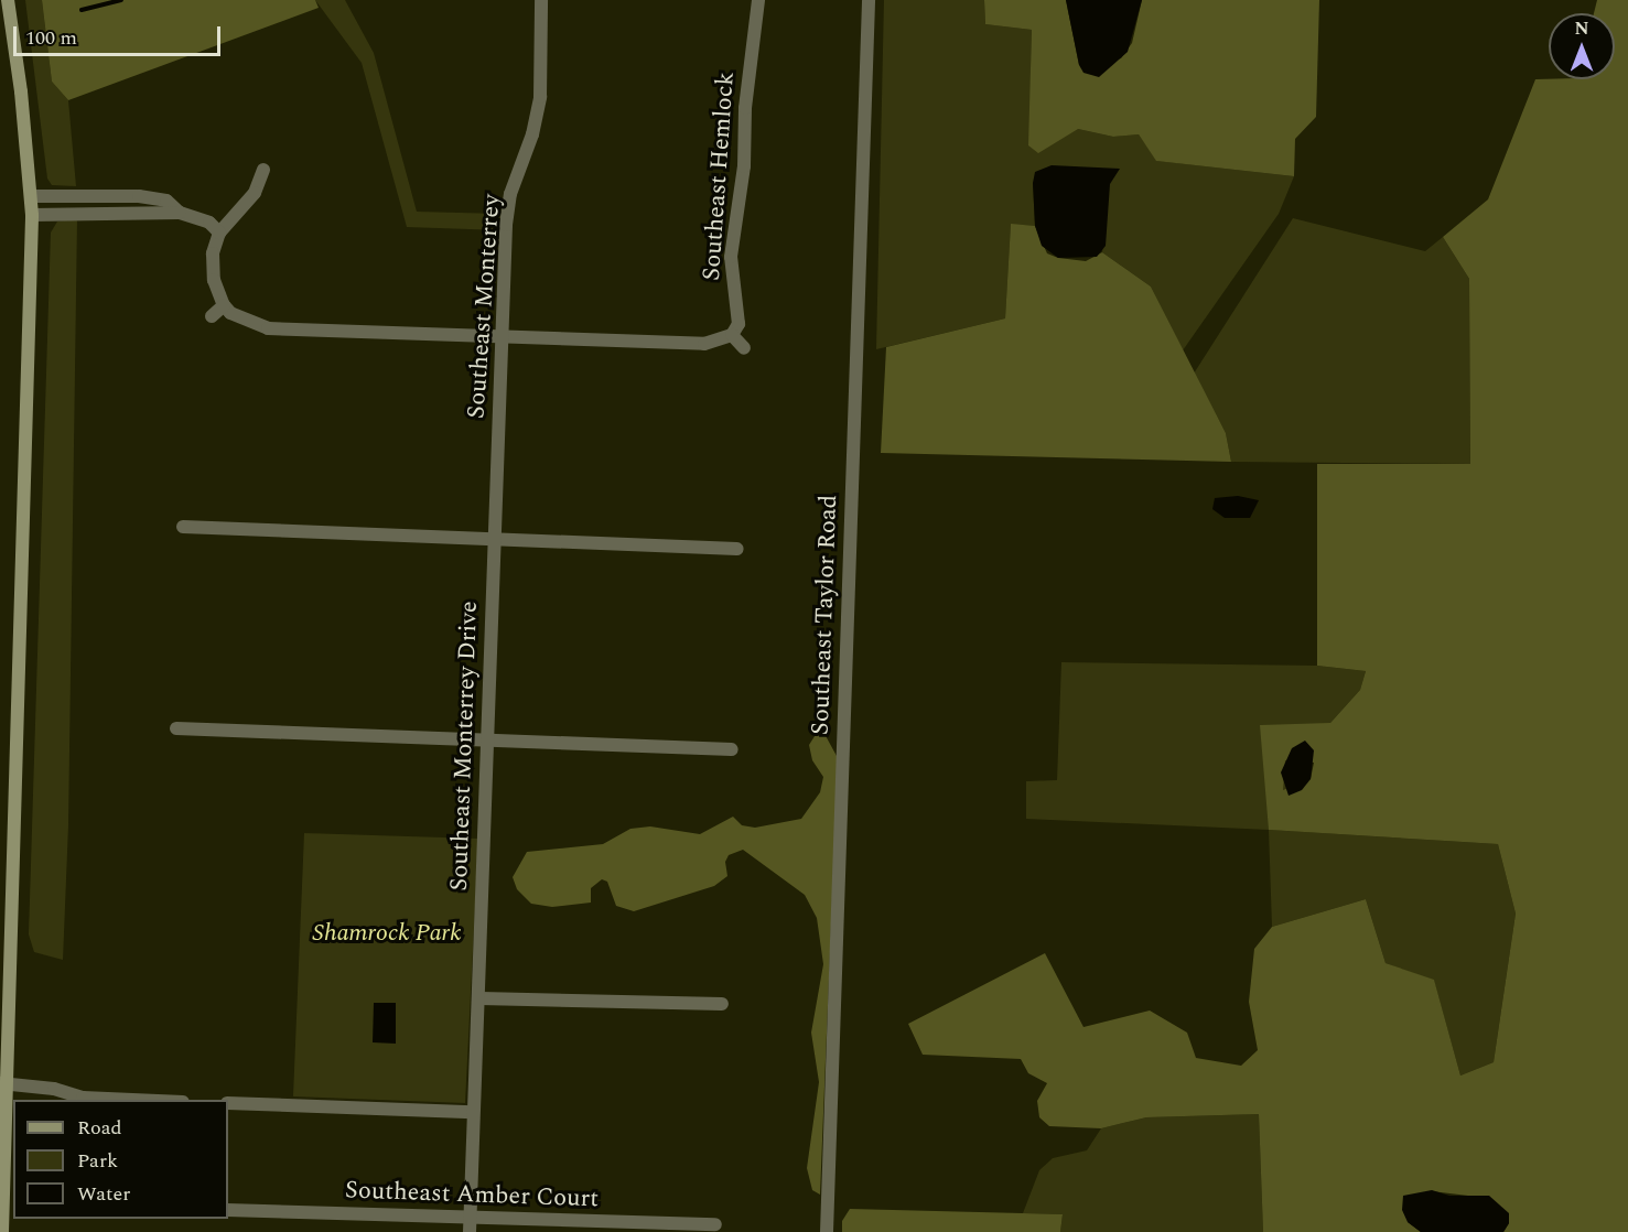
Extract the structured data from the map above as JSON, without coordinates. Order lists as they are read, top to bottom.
{
  "streets": {
    "street": [
      "Southeast Hemlock",
      "Southeast Monterrey",
      "Southeast Taylor Road",
      "Southeast Monterrey Drive",
      "Southeast Amber Court"
    ]
  },
  "crossings": [
    ["Southeast Monterrey", "Southeast Monterrey Drive"],
    ["Southeast Monterrey Drive", "Southeast Amber Court"]
  ],
  "parks": ["Shamrock Park"],
  "legend": ["Road", "Park", "Water"],
  "scale_bar": "100 m",
  "north": "top"
}
